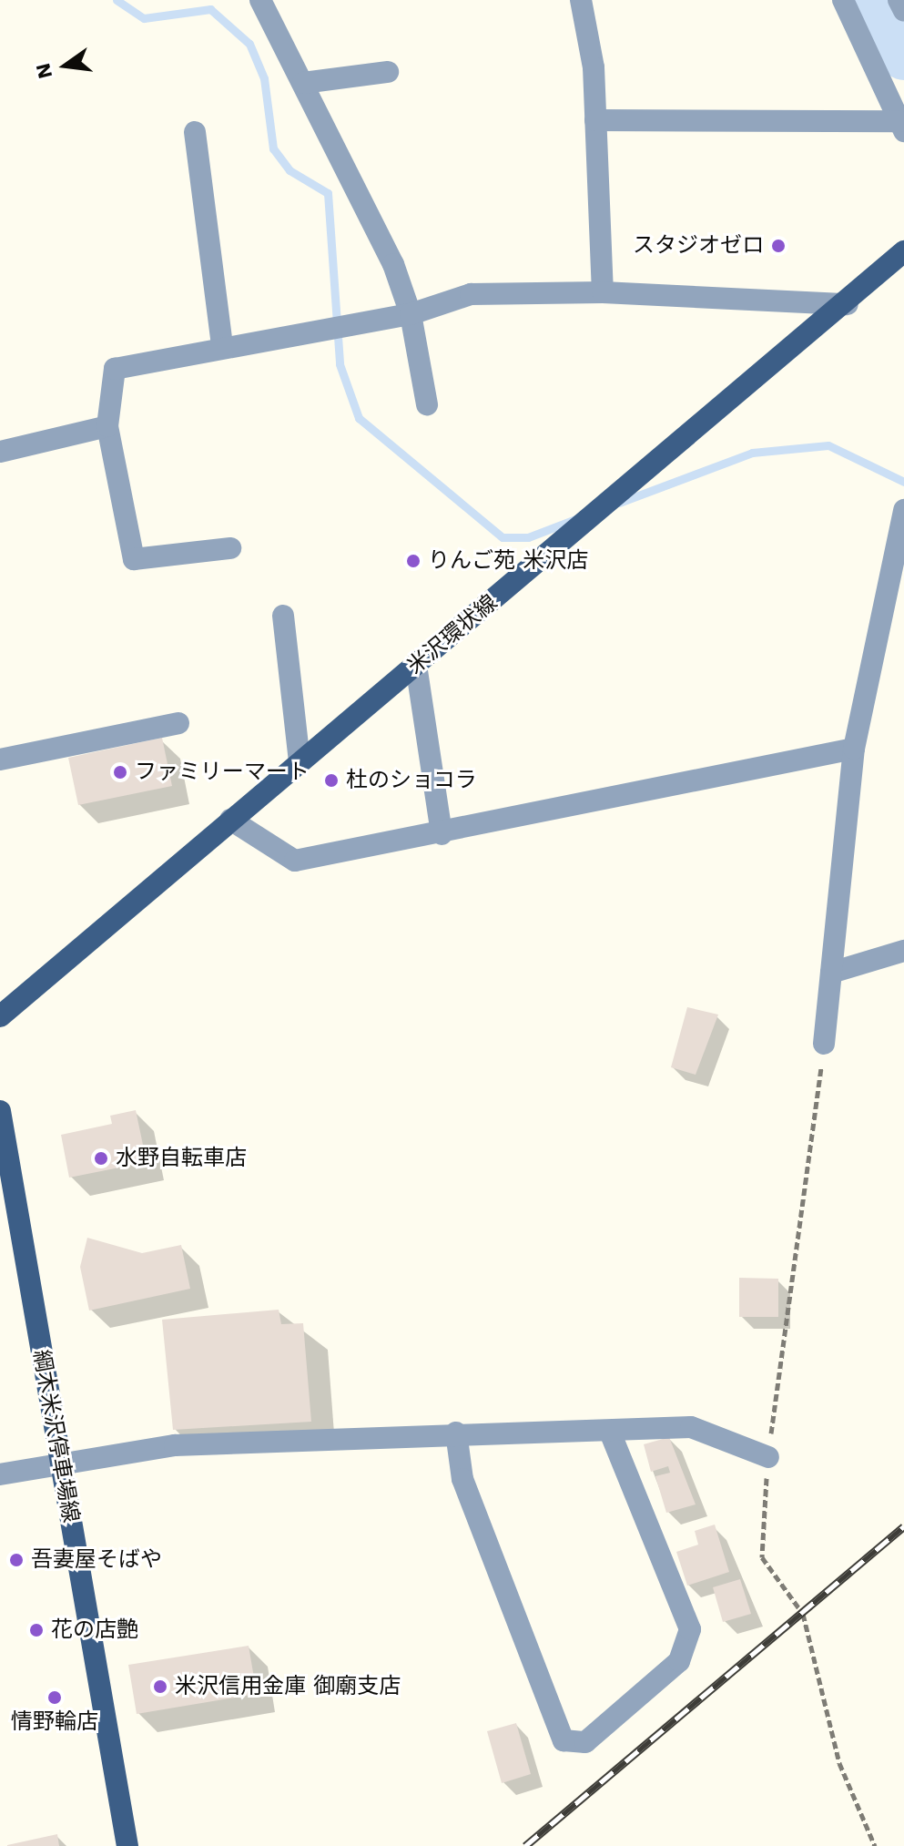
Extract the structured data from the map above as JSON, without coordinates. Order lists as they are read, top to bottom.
{
  "streets": {
    "main road": ["米沢環状線", "綱木米沢停車場線"]
  },
  "places": [
    "スタジオゼロ",
    "りんご苑 米沢店",
    "ファミリーマート",
    "杜のショコラ",
    "水野自転車店",
    "吾妻屋そばや",
    "花の店艶",
    "米沢信用金庫 御廟支店",
    "情野輪店"
  ],
  "north": "left"
}
